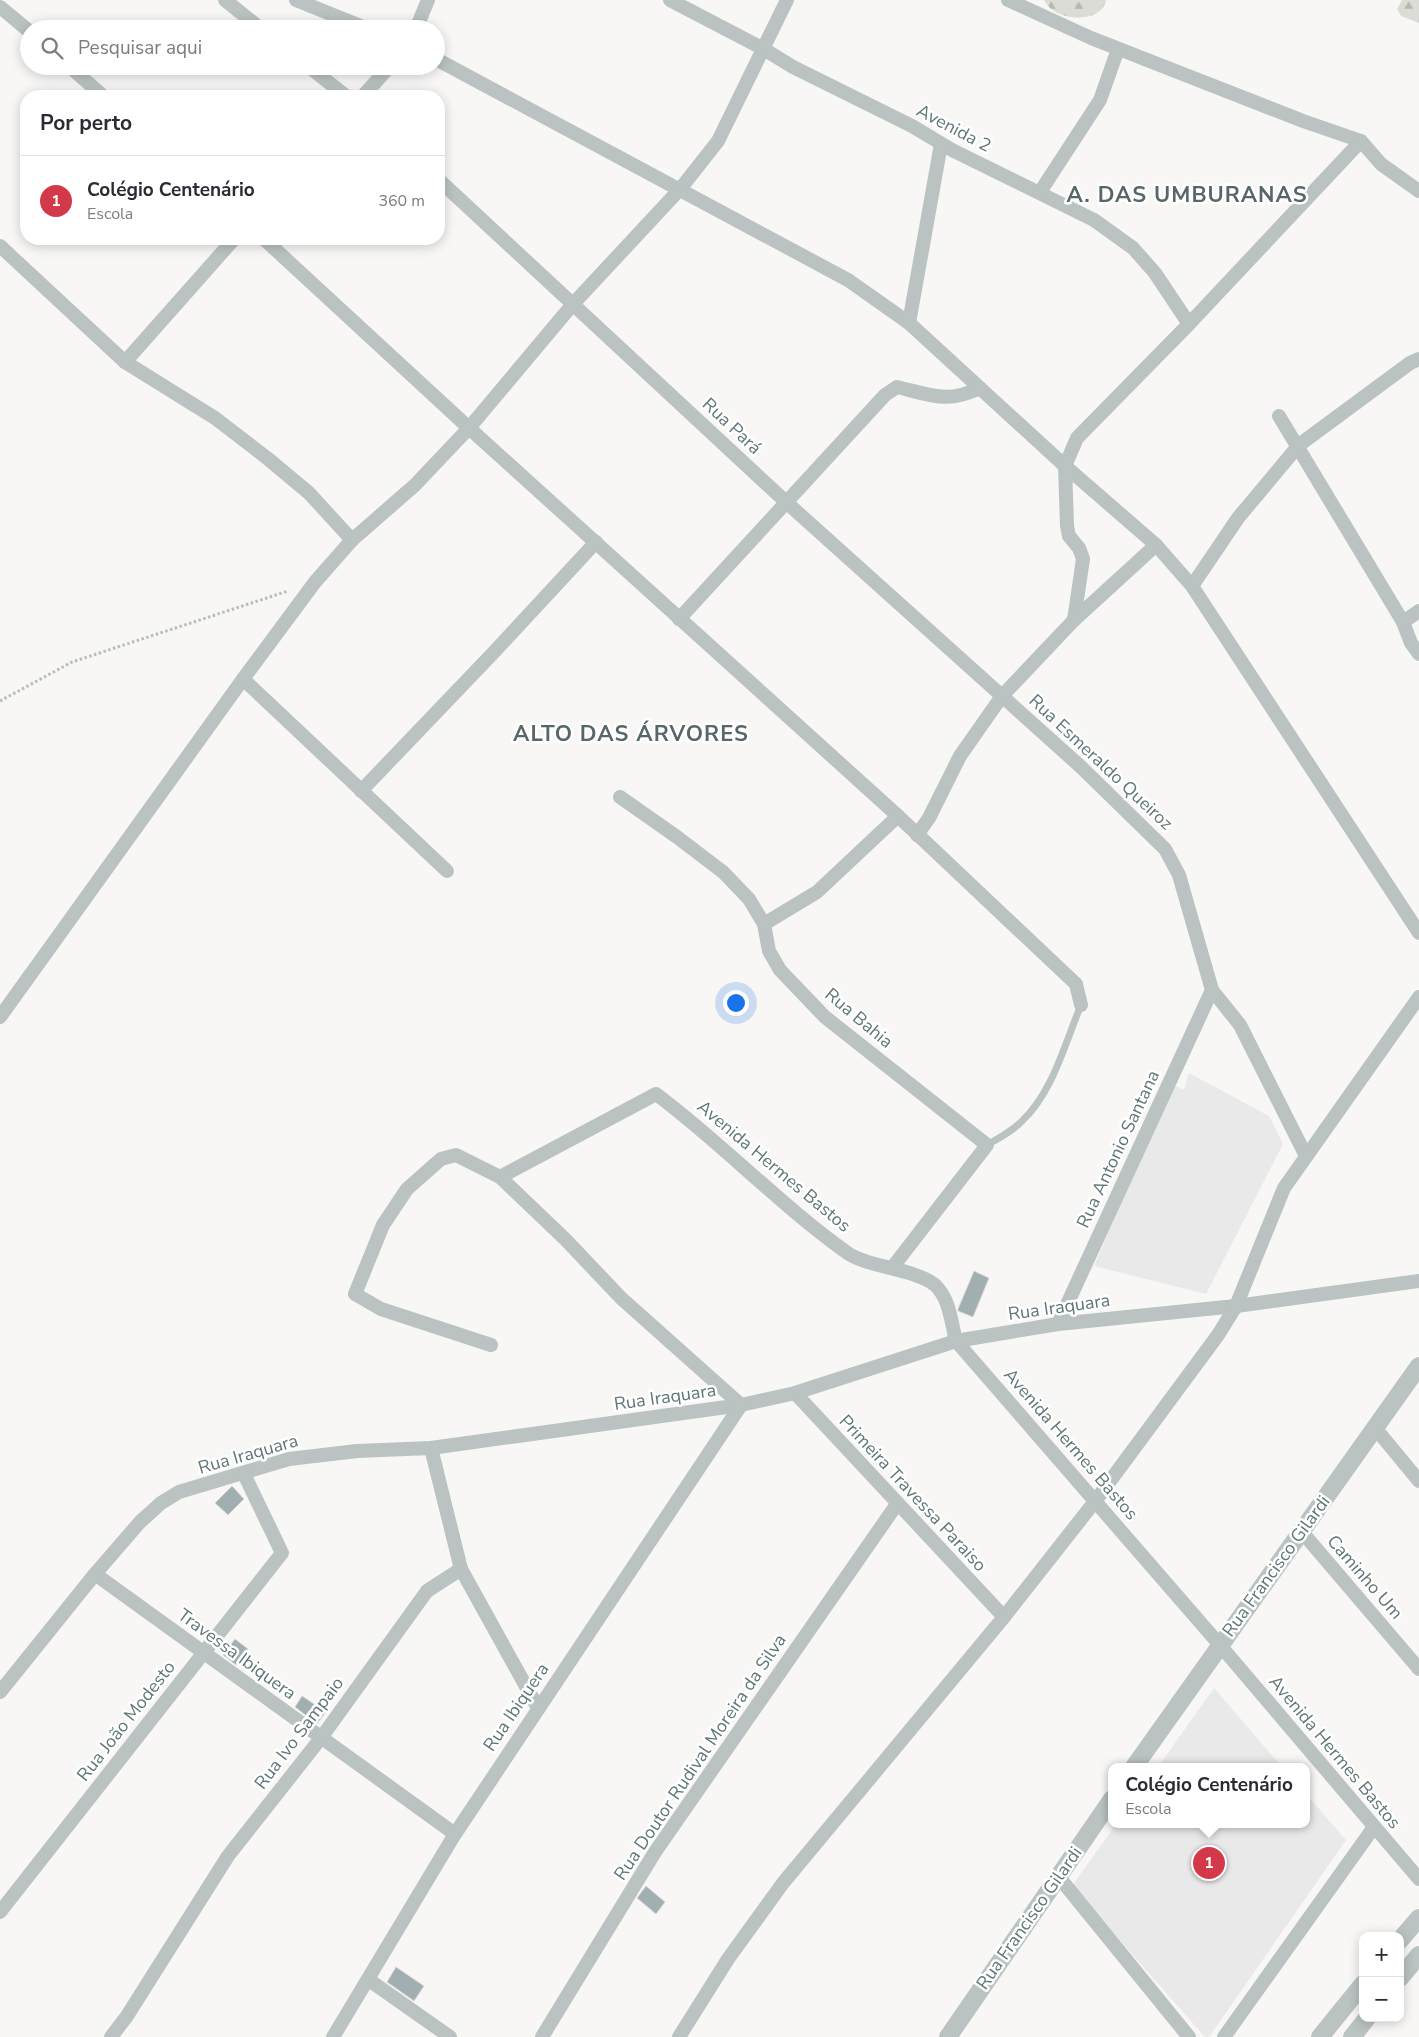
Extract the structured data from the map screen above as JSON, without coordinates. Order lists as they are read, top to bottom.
{
  "streets": {
    "street": [
      "Avenida 2",
      "Rua Pará",
      "Rua Esmeraldo Queiroz",
      "Rua Bahia",
      "Rua Antonio Santana",
      "Avenida Hermes Bastos",
      "Rua Iraquara",
      "Primeira Travessa Paraiso",
      "Rua Francisco Gilardi",
      "Caminho Um",
      "Travessa Ibiquera",
      "Rua Ibiquera",
      "Rua João Modesto",
      "Rua Ivo Sampaio",
      "Rua Doutor Rudival Moreira da Silva"
    ]
  },
  "crossings": [
    ["Rua Pará", "Rua Esmeraldo Queiroz"],
    ["Rua Esmeraldo Queiroz", "Rua Antonio Santana"],
    ["Rua Antonio Santana", "Rua Iraquara"],
    ["Avenida Hermes Bastos", "Rua Iraquara"],
    ["Avenida Hermes Bastos", "Rua Francisco Gilardi"],
    ["Rua Iraquara", "Primeira Travessa Paraiso"],
    ["Rua Iraquara", "Travessa Ibiquera"],
    ["Rua Iraquara", "Rua Ibiquera"],
    ["Rua Iraquara", "Rua João Modesto"],
    ["Primeira Travessa Paraiso", "Rua Doutor Rudival Moreira da Silva"],
    ["Rua Francisco Gilardi", "Caminho Um"],
    ["Travessa Ibiquera", "Rua Ibiquera"],
    ["Travessa Ibiquera", "Rua João Modesto"],
    ["Travessa Ibiquera", "Rua Ivo Sampaio"]
  ],
  "districts": ["A. DAS UMBURANAS", "ALTO DAS ÁRVORES"],
  "page": {
    "search": "Pesquisar aqui",
    "heading": "Por perto",
    "list": [
      {
        "mark": "1",
        "name": "Colégio Centenário",
        "note": "Escola",
        "value": "360 m"
      }
    ],
    "popup": ["Colégio Centenário", "Escola"],
    "pins": "1",
    "map_buttons": ["+", "−"]
  }
}
